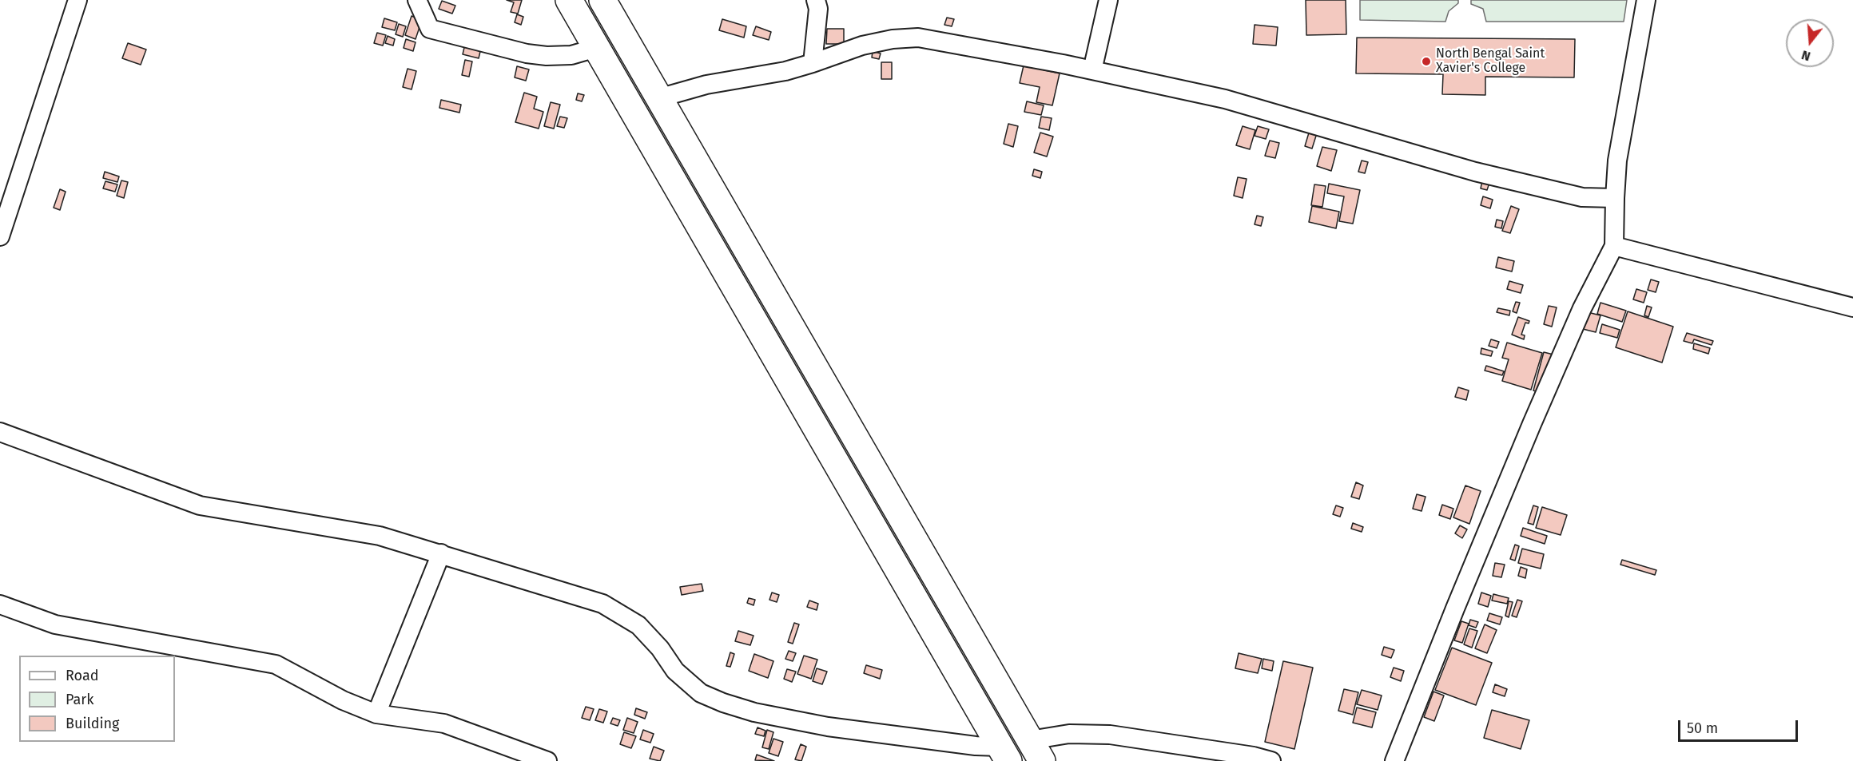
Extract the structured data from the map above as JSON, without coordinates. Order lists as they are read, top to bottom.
{
  "places": ["North Bengal Saint Xavier's College"],
  "legend": ["Road", "Park", "Building"],
  "scale_bar": "50 m",
  "north": "bottom"
}
